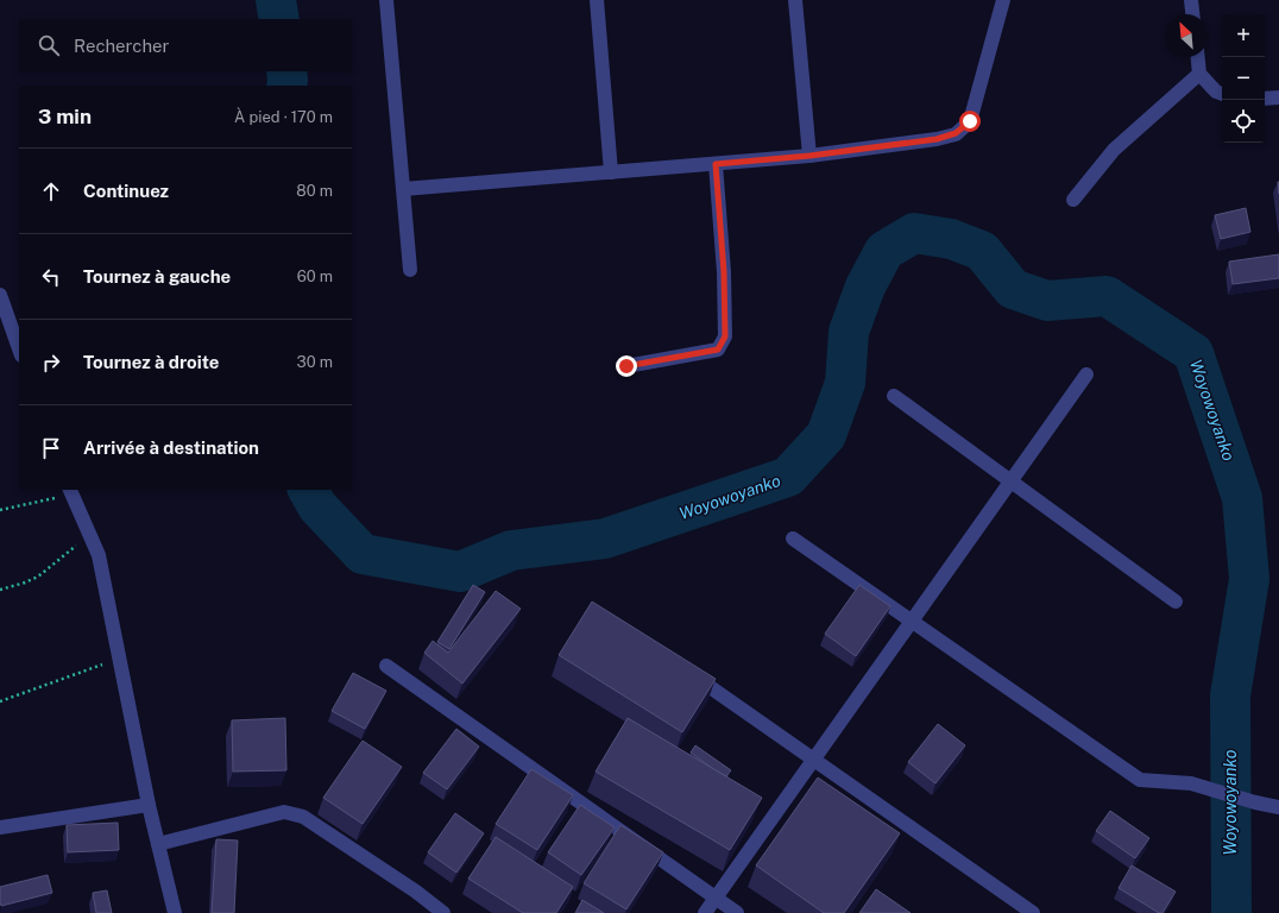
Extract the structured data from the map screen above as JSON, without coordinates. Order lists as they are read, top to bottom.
{
  "water": ["Woyowoyanko"],
  "north": "top left",
  "page": {
    "map_buttons": ["+", "−"],
    "search": "Rechercher",
    "heading": ["3 min", "À pied · 170 m"],
    "list": [
      ["Continuez", "80 m"],
      ["Tournez à gauche", "60 m"],
      ["Tournez à droite", "30 m"],
      "Arrivée à destination"
    ]
  }
}
